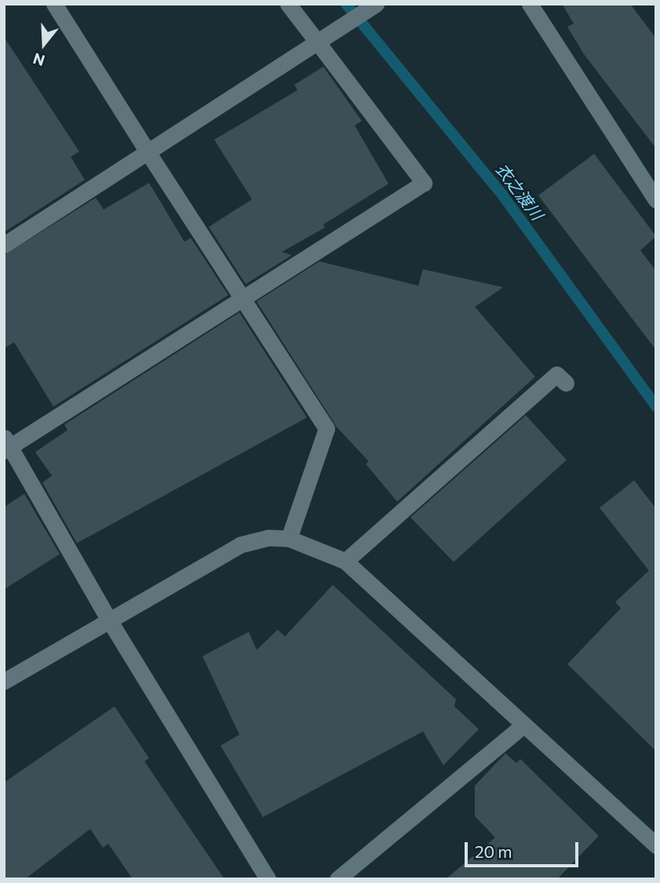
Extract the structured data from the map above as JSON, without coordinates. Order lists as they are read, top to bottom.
{
  "water": ["衣之渡川"],
  "scale_bar": "20 m",
  "north": "bottom"
}
